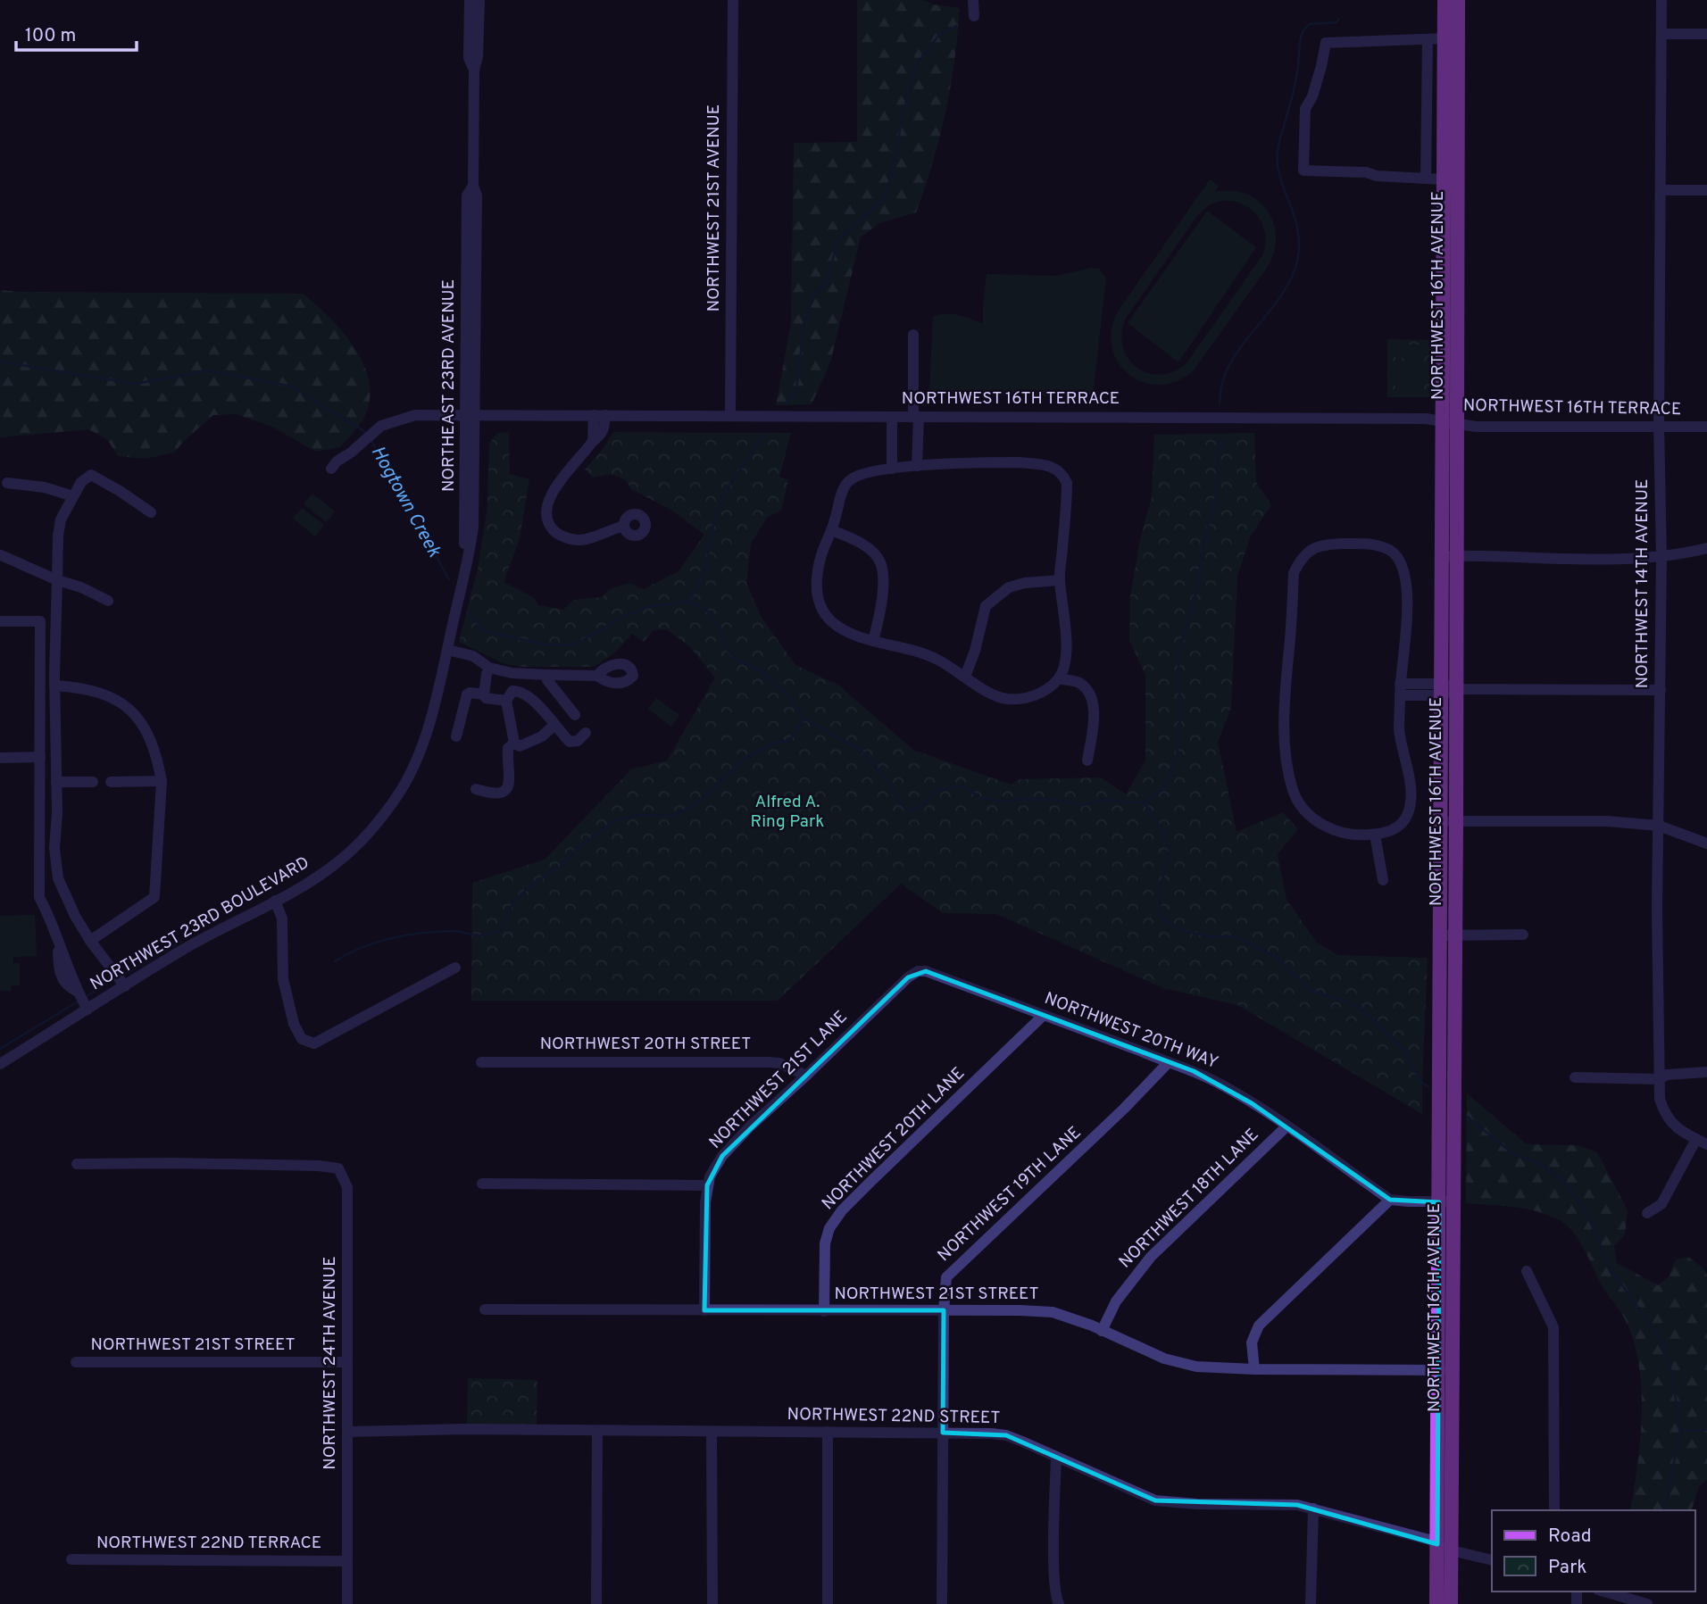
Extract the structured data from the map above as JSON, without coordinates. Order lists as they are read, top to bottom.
{
  "streets": {
    "main road": ["NORTHWEST 16TH AVENUE"],
    "street": [
      "NORTHWEST 21ST AVENUE",
      "NORTHEAST 23RD AVENUE",
      "NORTHWEST 16TH TERRACE",
      "NORTHWEST 14TH AVENUE",
      "NORTHWEST 23RD BOULEVARD",
      "NORTHWEST 20TH WAY",
      "NORTHWEST 20TH STREET",
      "NORTHWEST 21ST LANE",
      "NORTHWEST 20TH LANE",
      "NORTHWEST 19TH LANE",
      "NORTHWEST 18TH LANE",
      "NORTHWEST 21ST STREET",
      "NORTHWEST 24TH AVENUE",
      "NORTHWEST 22ND STREET",
      "NORTHWEST 22ND TERRACE"
    ]
  },
  "crossings": [
    ["NORTHWEST 21ST AVENUE", "NORTHWEST 16TH TERRACE"],
    ["NORTHWEST 16TH AVENUE", "NORTHWEST 16TH TERRACE"],
    ["NORTHWEST 16TH AVENUE", "NORTHWEST 21ST STREET"],
    ["NORTHWEST 16TH AVENUE", "NORTHWEST 22ND STREET"],
    ["NORTHEAST 23RD AVENUE", "NORTHWEST 16TH TERRACE"],
    ["NORTHEAST 23RD AVENUE", "NORTHWEST 23RD BOULEVARD"],
    ["NORTHWEST 16TH TERRACE", "NORTHWEST 14TH AVENUE"],
    ["NORTHWEST 20TH WAY", "NORTHWEST 21ST LANE"],
    ["NORTHWEST 20TH WAY", "NORTHWEST 20TH LANE"],
    ["NORTHWEST 20TH WAY", "NORTHWEST 19TH LANE"],
    ["NORTHWEST 20TH WAY", "NORTHWEST 18TH LANE"],
    ["NORTHWEST 20TH STREET", "NORTHWEST 21ST LANE"],
    ["NORTHWEST 21ST LANE", "NORTHWEST 21ST STREET"],
    ["NORTHWEST 20TH LANE", "NORTHWEST 21ST STREET"],
    ["NORTHWEST 19TH LANE", "NORTHWEST 21ST STREET"],
    ["NORTHWEST 19TH LANE", "NORTHWEST 22ND STREET"],
    ["NORTHWEST 18TH LANE", "NORTHWEST 21ST STREET"],
    ["NORTHWEST 21ST STREET", "NORTHWEST 24TH AVENUE"],
    ["NORTHWEST 24TH AVENUE", "NORTHWEST 22ND STREET"],
    ["NORTHWEST 24TH AVENUE", "NORTHWEST 22ND TERRACE"]
  ],
  "water": ["Hogtown Creek"],
  "parks": ["Alfred A. Ring Park"],
  "legend": ["Road", "Park"],
  "scale_bar": "100 m"
}
